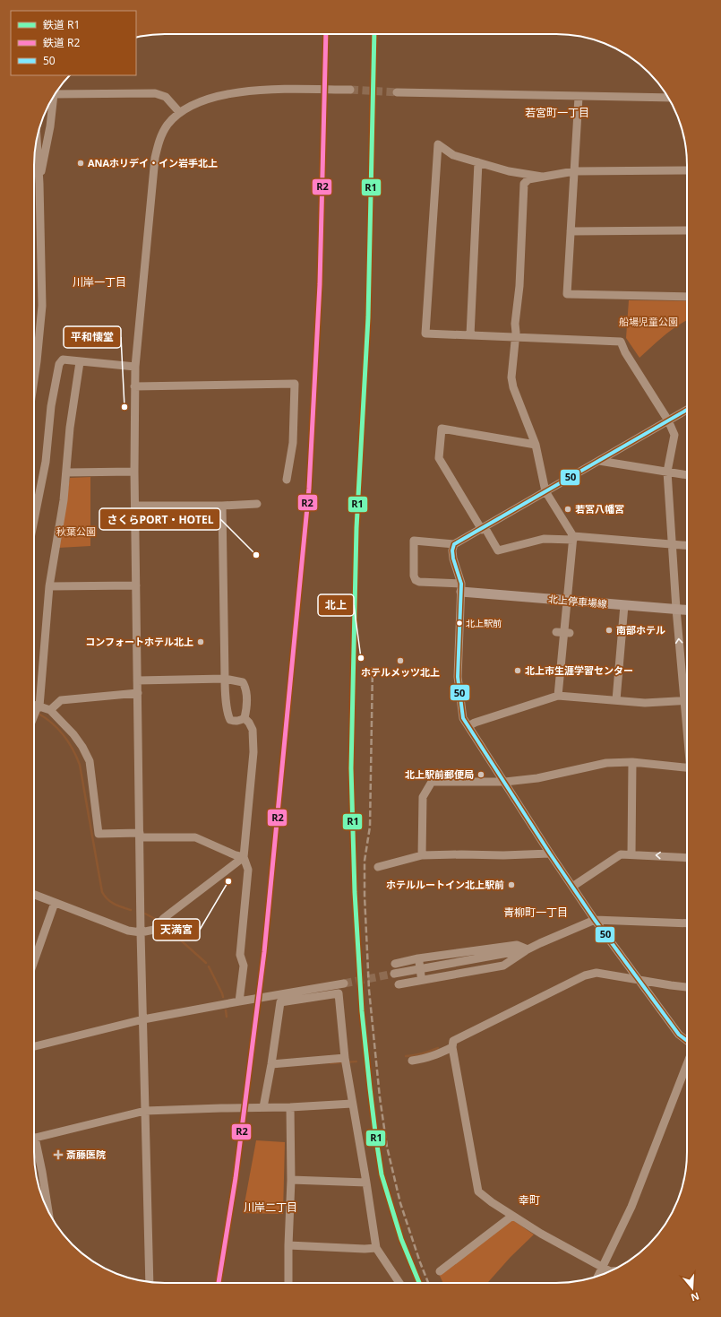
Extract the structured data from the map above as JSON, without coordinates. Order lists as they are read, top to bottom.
{
  "streets": {
    "main road": ["北上停車場線"]
  },
  "districts": [
    "若宮町一丁目",
    "川岸一丁目",
    "青柳町一丁目",
    "幸町",
    "川岸二丁目"
  ],
  "parks": ["船場児童公園", "秋葉公園"],
  "places": {
    "other": [
      "ANAホリデイ・イン岩手北上",
      "平和懐堂",
      "若宮八幡宮",
      "さくらPORT・HOTEL",
      "北上駅前",
      "南部ホテル",
      "コンフォートホテル北上",
      "北上",
      "ホテルメッツ北上",
      "北上市生涯学習センター",
      "北上駅前郵便局",
      "天満宮",
      "ホテルルートイン北上駅前"
    ],
    "health": ["斎藤医院"]
  },
  "lines": ["rail line R1", "rail line R2", "transit line 50"],
  "legend": ["鉄道 R1", "鉄道 R2", "50"],
  "north": "bottom"
}
